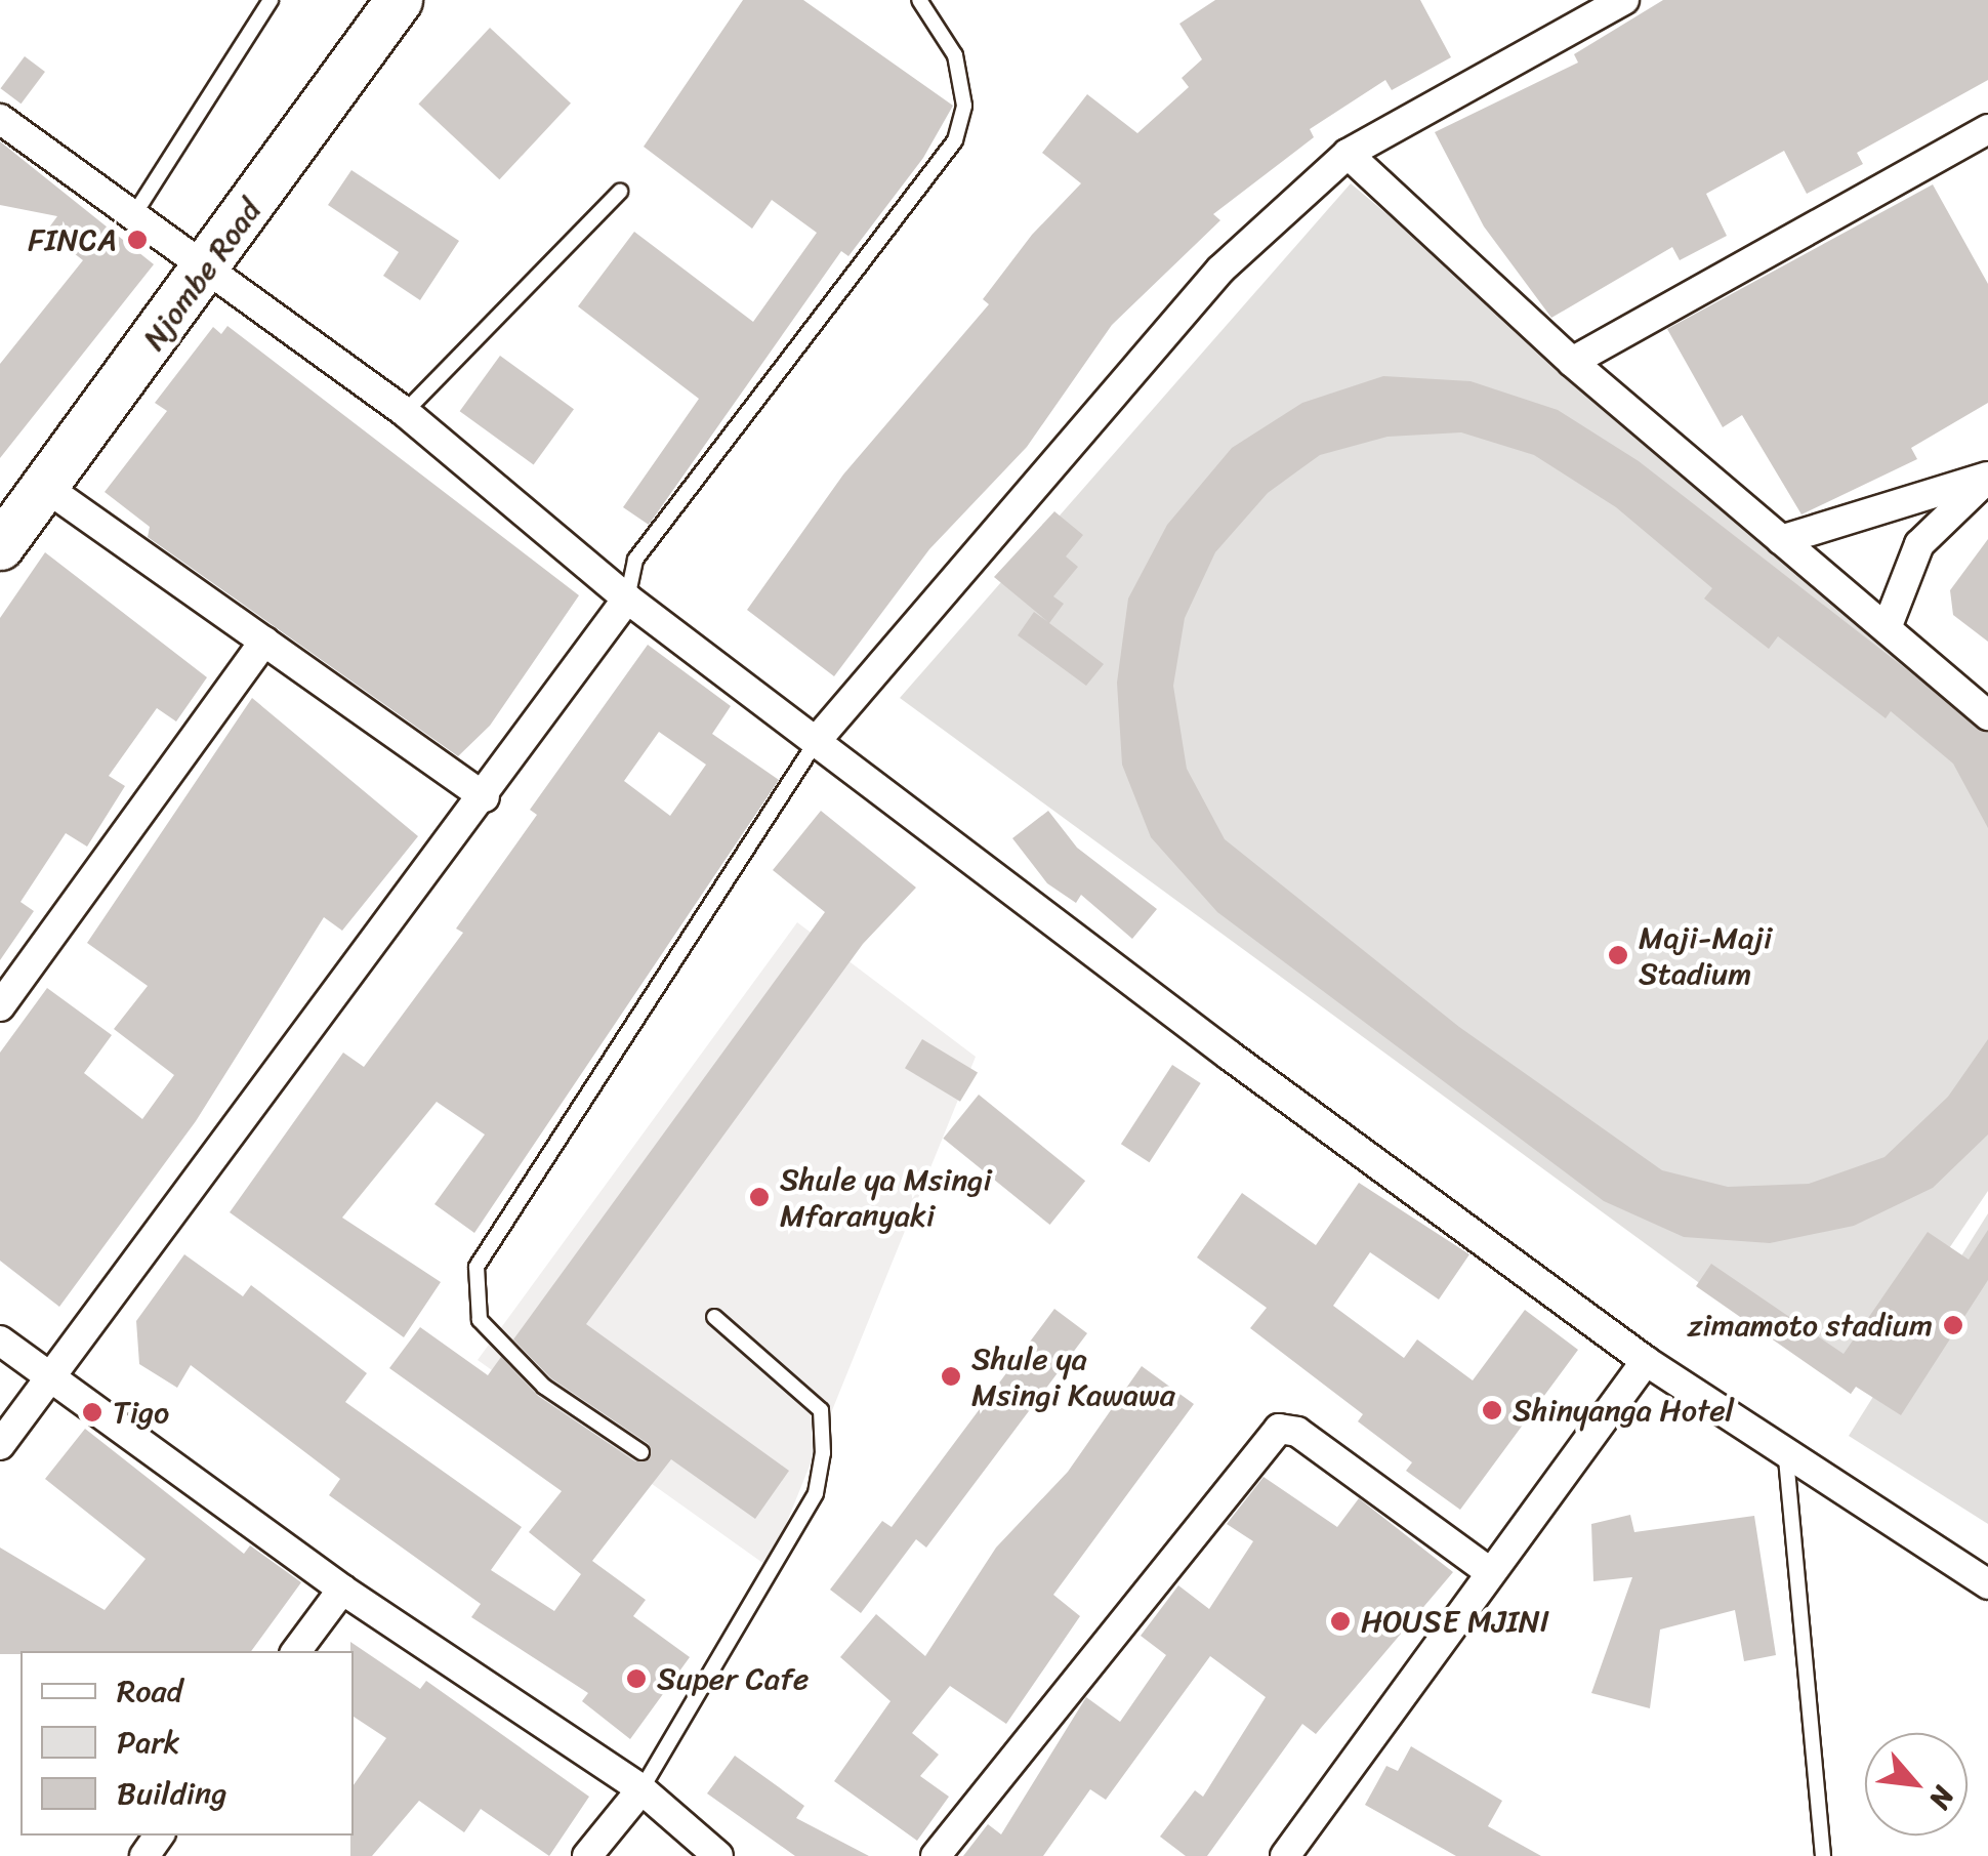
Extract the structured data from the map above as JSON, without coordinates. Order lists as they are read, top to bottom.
{
  "streets": {
    "highway": ["Njombe Road"]
  },
  "places": [
    "FINCA",
    "Maji-Maji Stadium",
    "Shule ya Msingi Mfaranyaki",
    "zimamoto stadium",
    "Shule ya Msingi Kawawa",
    "Shinyanga Hotel",
    "Tigo",
    "HOUSE MJINI",
    "Super Cafe"
  ],
  "legend": ["Road", "Park", "Building"],
  "north": "bottom right"
}
